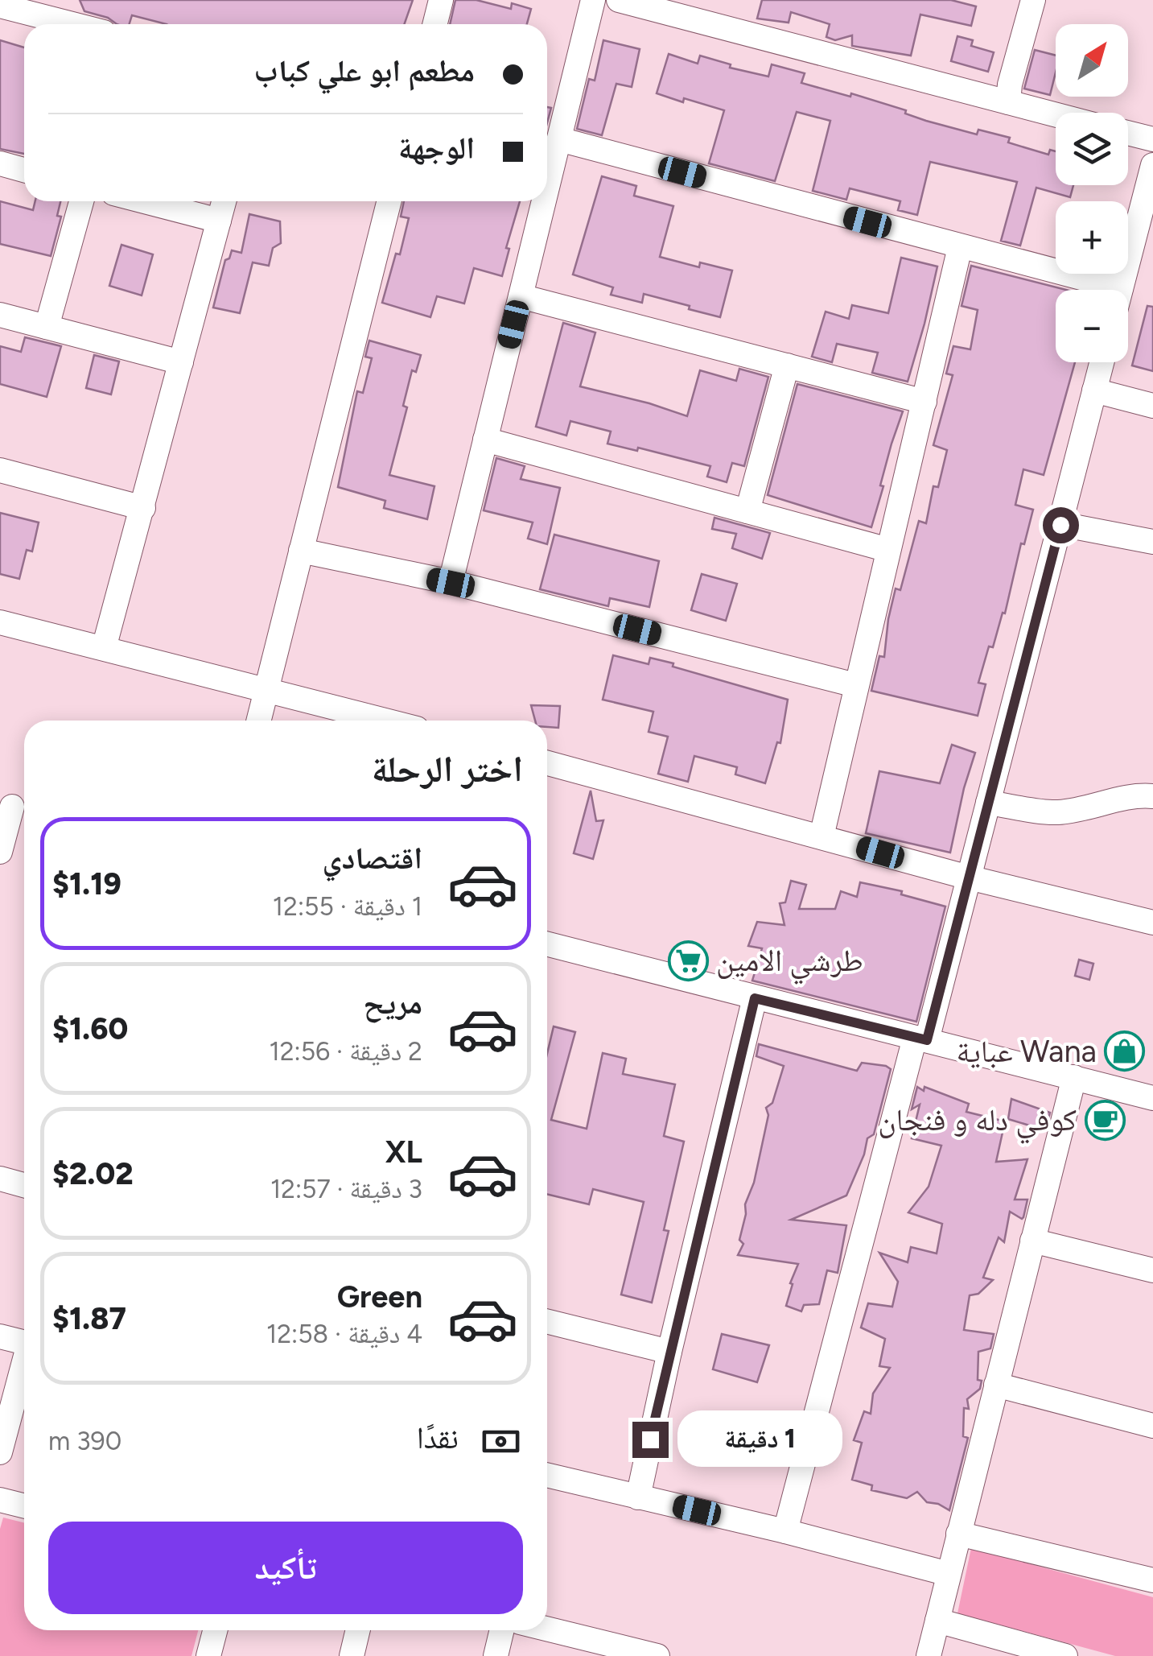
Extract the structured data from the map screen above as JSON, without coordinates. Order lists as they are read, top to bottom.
{
  "places": {
    "supermarket": ["طرشي الامين"],
    "shop": ["عباية Wana"],
    "cafe": ["كوفي دله و فنجان"]
  },
  "north": "top right",
  "page": {
    "map_buttons": ["+", "−"],
    "banner": ["مطعم ابو علي كباب", "الوجهة"],
    "heading": "اختر الرحلة",
    "list": [
      {
        "name": "اقتصادي",
        "note": "1 دقيقة · 12:55",
        "value": "$1.19"
      },
      {
        "name": "مريح",
        "note": "2 دقيقة · 12:56",
        "value": "$1.60"
      },
      {
        "name": "XL",
        "note": "3 دقيقة · 12:57",
        "value": "$2.02"
      },
      {
        "name": "Green",
        "note": "4 دقيقة · 12:58",
        "value": "$1.87"
      }
    ],
    "pay": ["نقدًا", "390 m"],
    "bubble": "1 دقيقة",
    "buttons": "تأكيد"
  }
}
